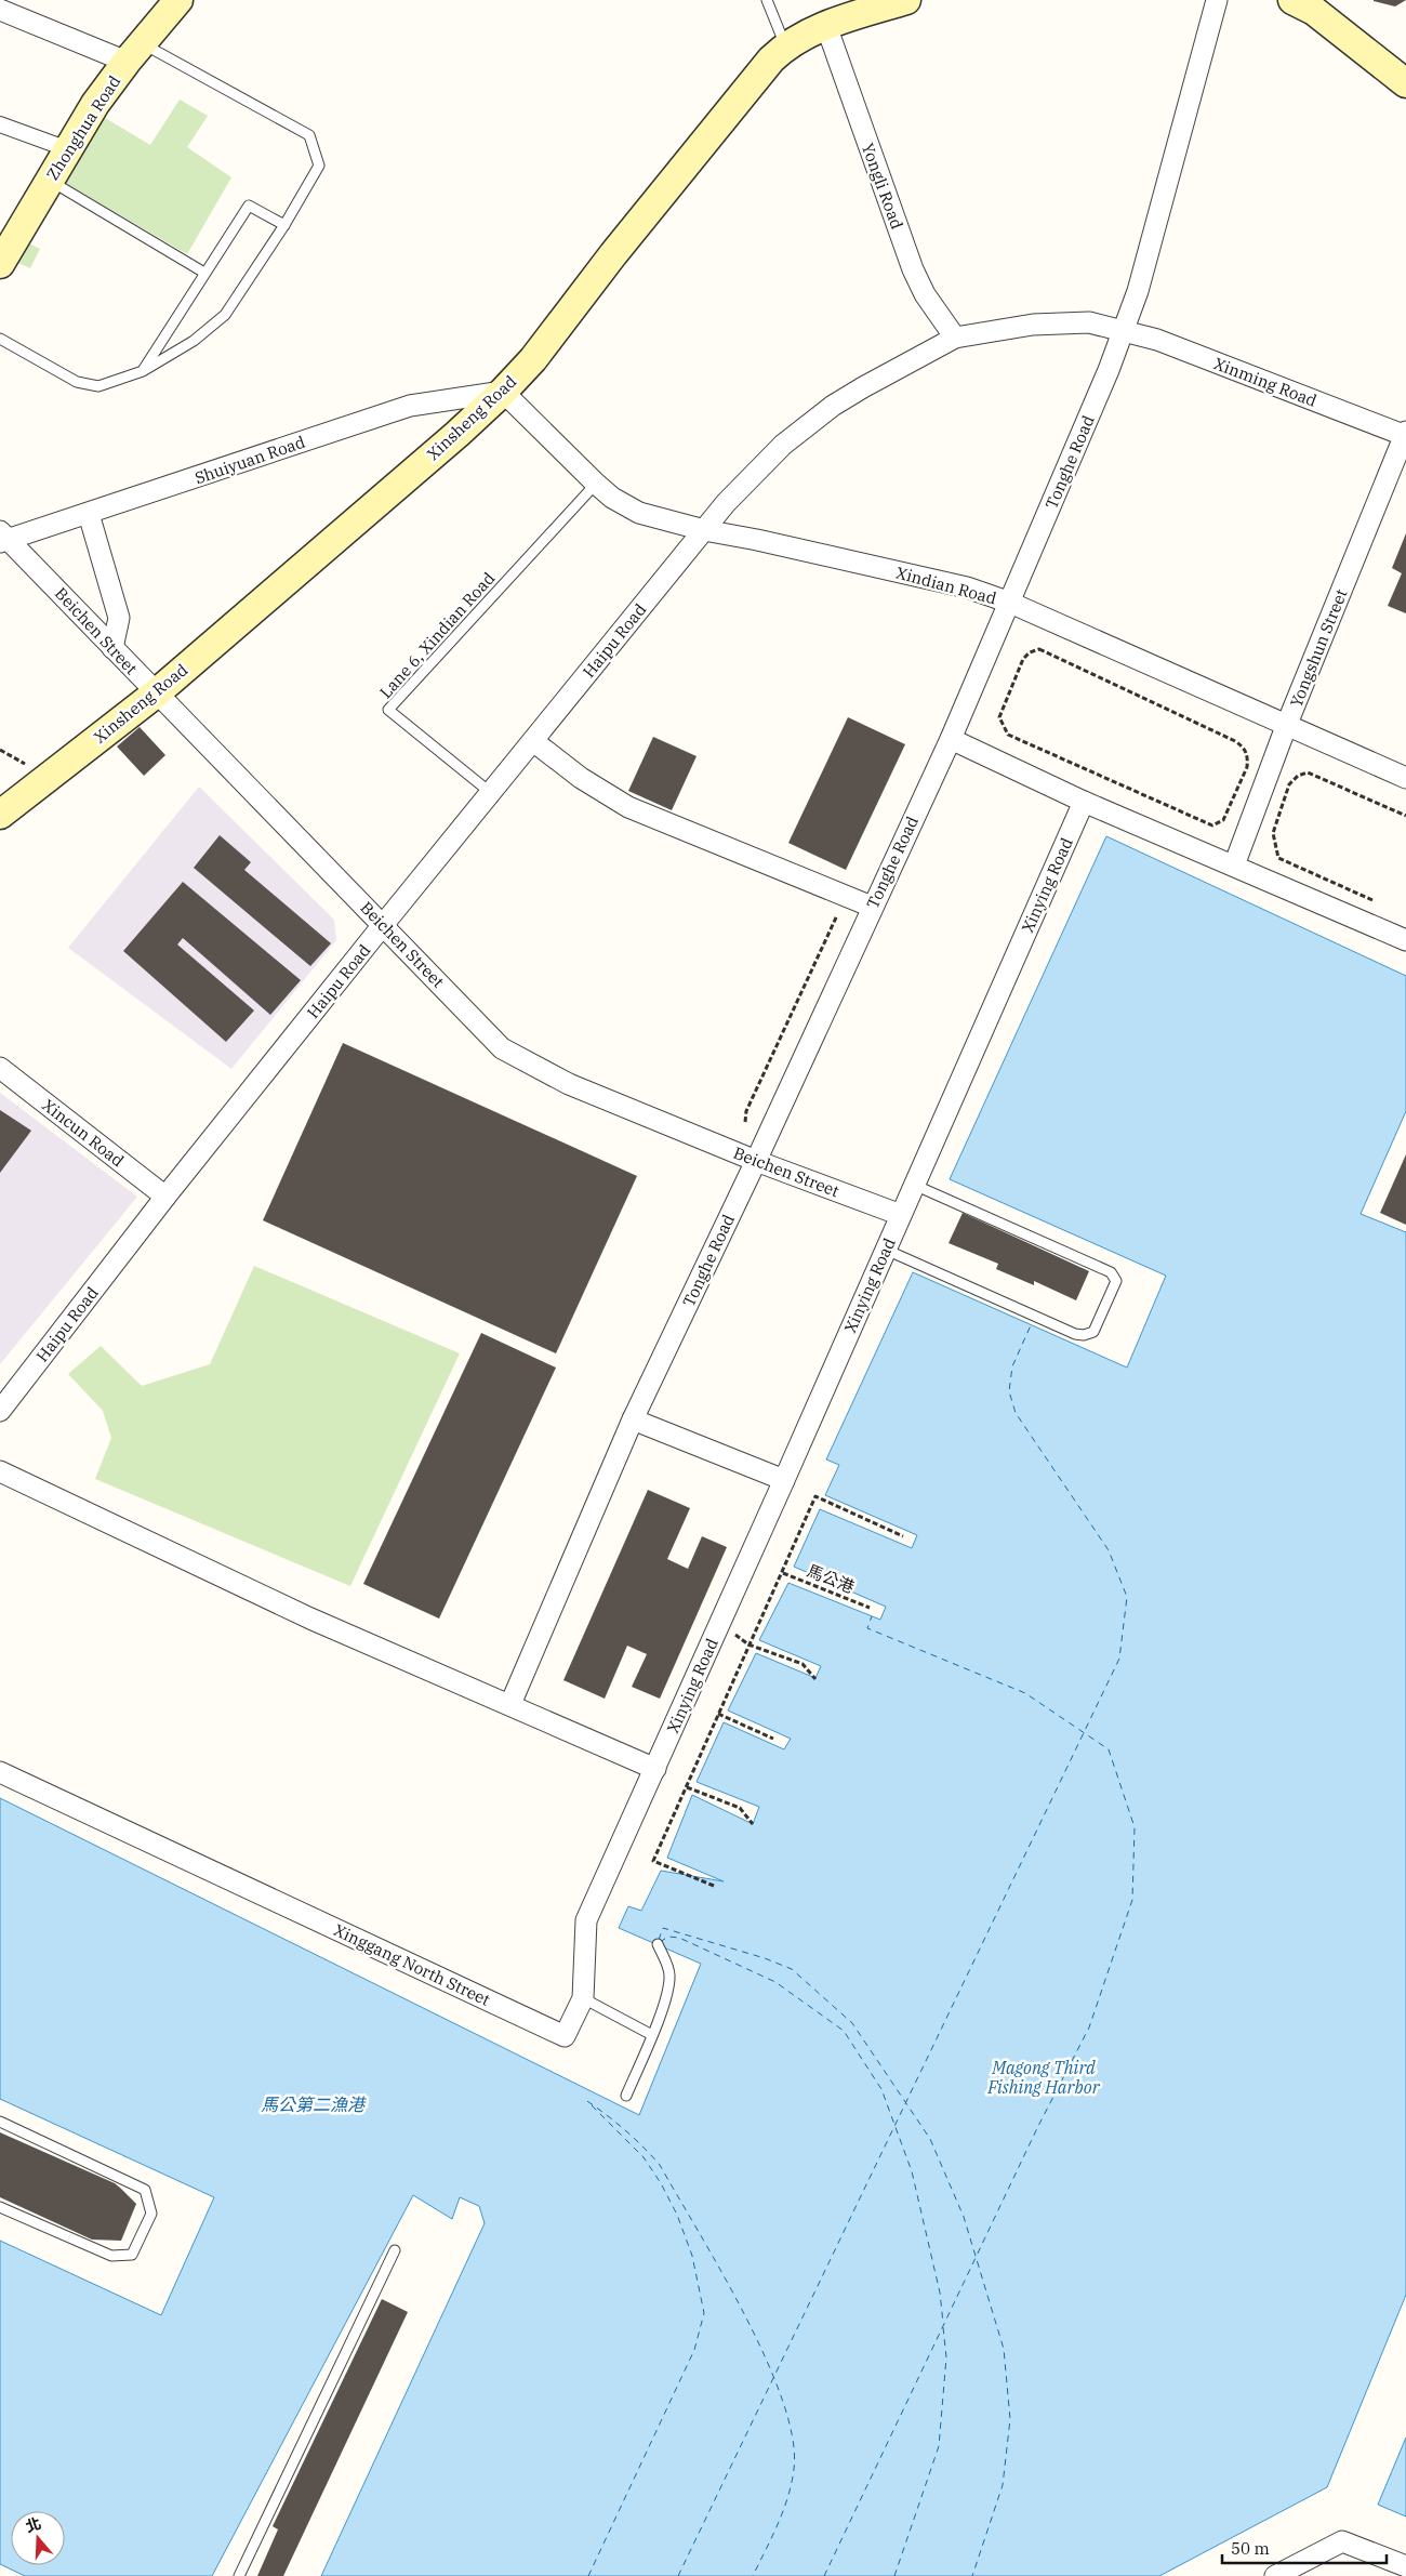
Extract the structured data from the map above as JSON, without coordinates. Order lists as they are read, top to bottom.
{
  "streets": {
    "main road": ["Zhonghua Road", "Xinsheng Road"],
    "street": [
      "Yongli Road",
      "Xinming Road",
      "Shuiyuan Road",
      "Tonghe Road",
      "Xindian Road",
      "Beichen Street",
      "Haipu Road",
      "Yongshun Street",
      "Xinying Road",
      "Xincun Road",
      "Xinggang North Street"
    ],
    "lane": ["Lane 6, Xindian Road"],
    "path": ["馬公港"]
  },
  "crossings": [
    ["Yongli Road", "Xinming Road"],
    ["Yongli Road", "Xinsheng Road"],
    ["Yongli Road", "Haipu Road"],
    ["Xinming Road", "Tonghe Road"],
    ["Xinming Road", "Haipu Road"],
    ["Xinming Road", "Yongshun Street"],
    ["Xinsheng Road", "Shuiyuan Road"],
    ["Xinsheng Road", "Xindian Road"],
    ["Xinsheng Road", "Beichen Street"],
    ["Shuiyuan Road", "Xindian Road"],
    ["Shuiyuan Road", "Beichen Street"],
    ["Tonghe Road", "Xindian Road"],
    ["Tonghe Road", "Beichen Street"],
    ["Xindian Road", "Lane 6, Xindian Road"],
    ["Xindian Road", "Haipu Road"],
    ["Xindian Road", "Yongshun Street"],
    ["Beichen Street", "Haipu Road"],
    ["Beichen Street", "Xinying Road"],
    ["Lane 6, Xindian Road", "Haipu Road"],
    ["Haipu Road", "Xincun Road"],
    ["Xinying Road", "Xinggang North Street"]
  ],
  "water": ["Magong Third Fishing Harbor", "馬公第二漁港"],
  "scale_bar": "50 m",
  "north": "top"
}
